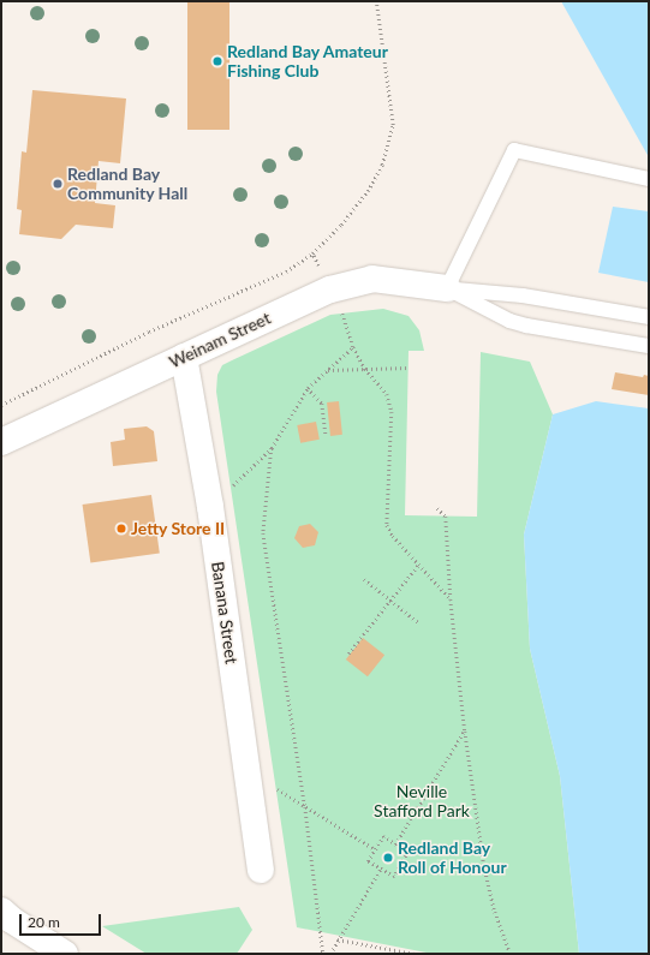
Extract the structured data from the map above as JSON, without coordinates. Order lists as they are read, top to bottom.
{
  "streets": {
    "street": ["Weinam Street", "Banana Street"]
  },
  "crossings": [
    ["Weinam Street", "Banana Street"]
  ],
  "parks": ["Neville Stafford Park"],
  "places": [
    "Redland Bay Amateur Fishing Club",
    "Redland Bay Community Hall",
    "Jetty Store II",
    "Redland Bay Roll of Honour"
  ],
  "scale_bar": "20 m"
}
